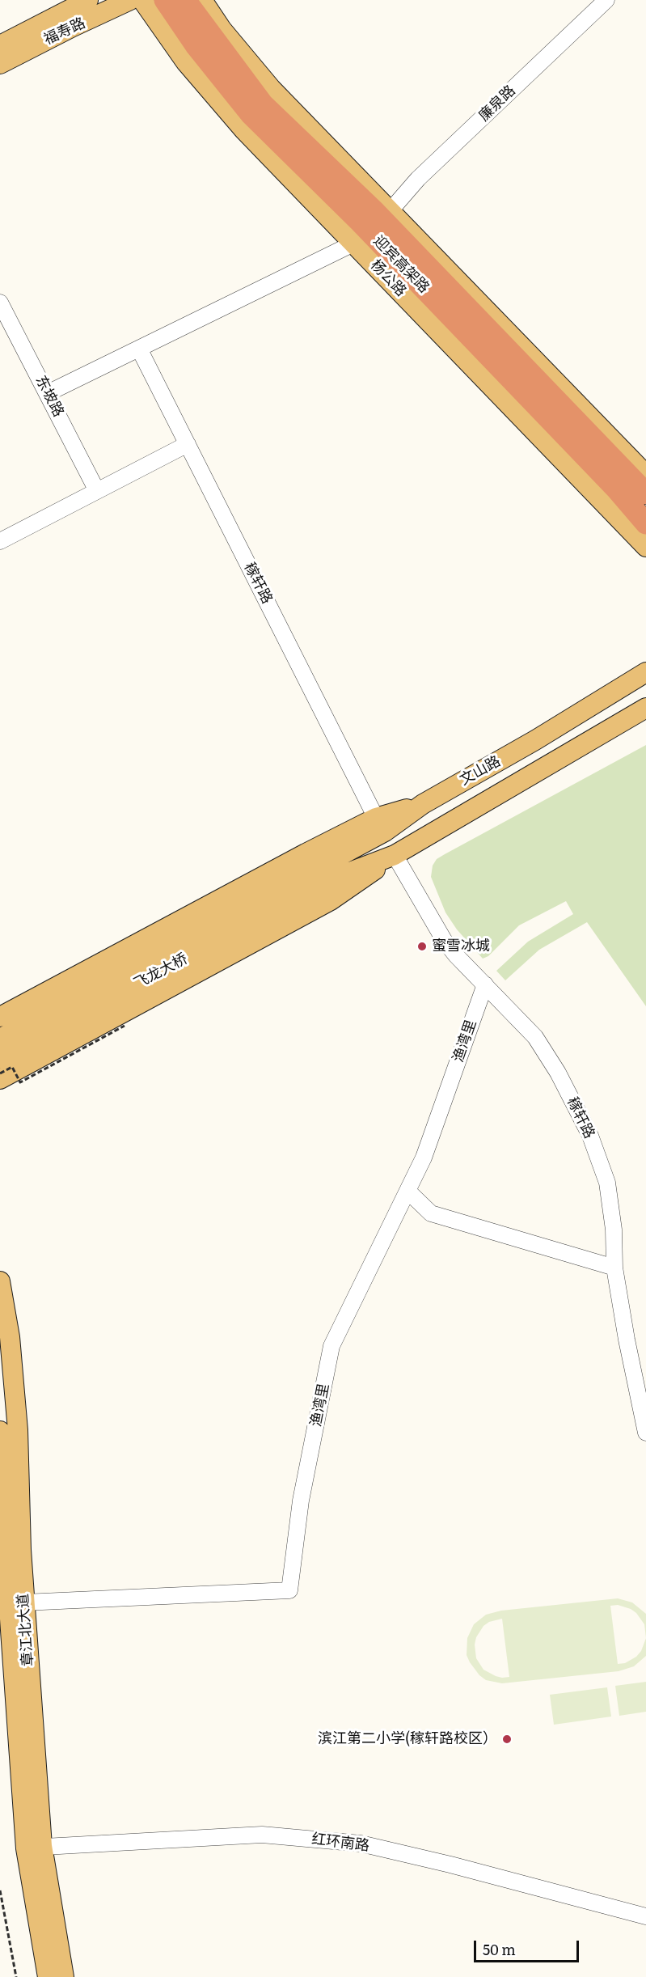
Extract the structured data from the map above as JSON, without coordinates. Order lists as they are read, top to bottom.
{
  "streets": {
    "highway": ["迎宾高架路"],
    "main road": [
      "福寿路",
      "杨公路",
      "文山路",
      "飞龙大桥",
      "章江北大道"
    ],
    "street": [
      "廉泉路",
      "东坡路",
      "稼轩路",
      "渔湾里",
      "红环南路"
    ]
  },
  "crossings": [
    ["稼轩路", "文山路"],
    ["稼轩路", "渔湾里"],
    ["文山路", "飞龙大桥"],
    ["渔湾里", "章江北大道"],
    ["章江北大道", "红环南路"]
  ],
  "places": ["蜜雪冰城", "滨江第二小学(稼轩路校区）"],
  "scale_bar": "50 m"
}
